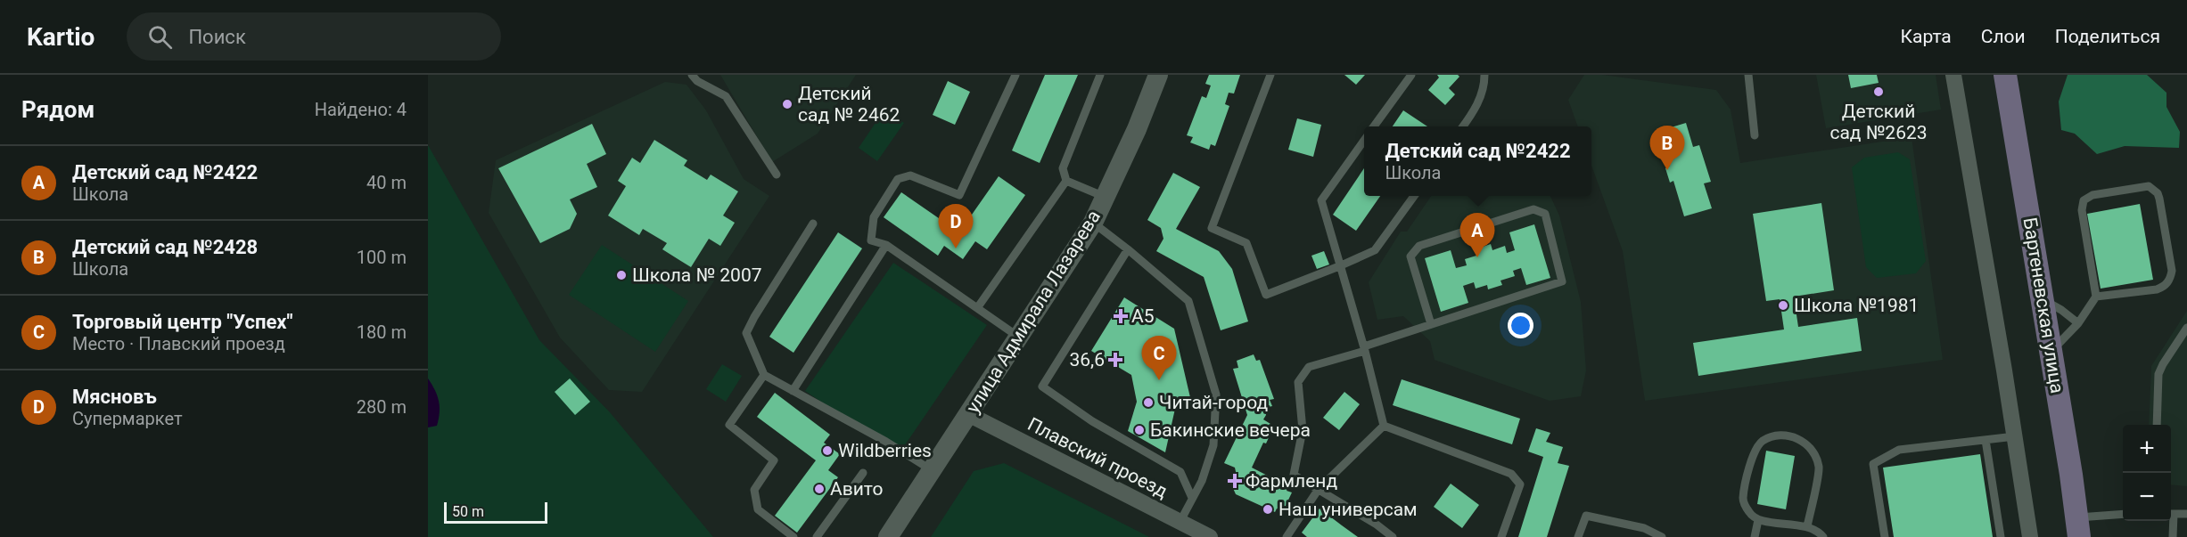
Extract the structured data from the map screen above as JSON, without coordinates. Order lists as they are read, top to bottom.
{
  "streets": {
    "main road": ["Бартеневская улица"],
    "street": ["улица Адмирала Лазарева", "Плавский проезд"]
  },
  "crossings": [
    ["улица Адмирала Лазарева", "Плавский проезд"]
  ],
  "places": {
    "other": [
      "Детский сад №2623",
      "Детский сад № 2462",
      "Школа № 2007",
      "Школа №1981",
      "Читай-город",
      "Бакинские вечера",
      "Wildberries",
      "Авито",
      "Наш универсам"
    ],
    "health": ["А5", "36,6", "Фармленд"]
  },
  "scale_bar": "50 m",
  "page": {
    "header": "Kartio",
    "search": "Поиск",
    "nav": ["Карта", "Слои", "Поделиться"],
    "heading": ["Рядом", "Найдено: 4"],
    "pins": [
      "B",
      "D",
      "A",
      "C"
    ],
    "popup": ["Детский сад №2422", "Школа"],
    "list": [
      {
        "mark": "A",
        "name": "Детский сад №2422",
        "note": "Школа",
        "value": "40 m"
      },
      {
        "mark": "B",
        "name": "Детский сад №2428",
        "note": "Школа",
        "value": "100 m"
      },
      {
        "mark": "C",
        "name": "Торговый центр \"Успех\"",
        "note": "Место · Плавский проезд",
        "value": "180 m"
      },
      {
        "mark": "D",
        "name": "Мясновъ",
        "note": "Супермаркет",
        "value": "280 m"
      }
    ],
    "map_buttons": ["+", "−"],
    "scale": "50 m"
  }
}
